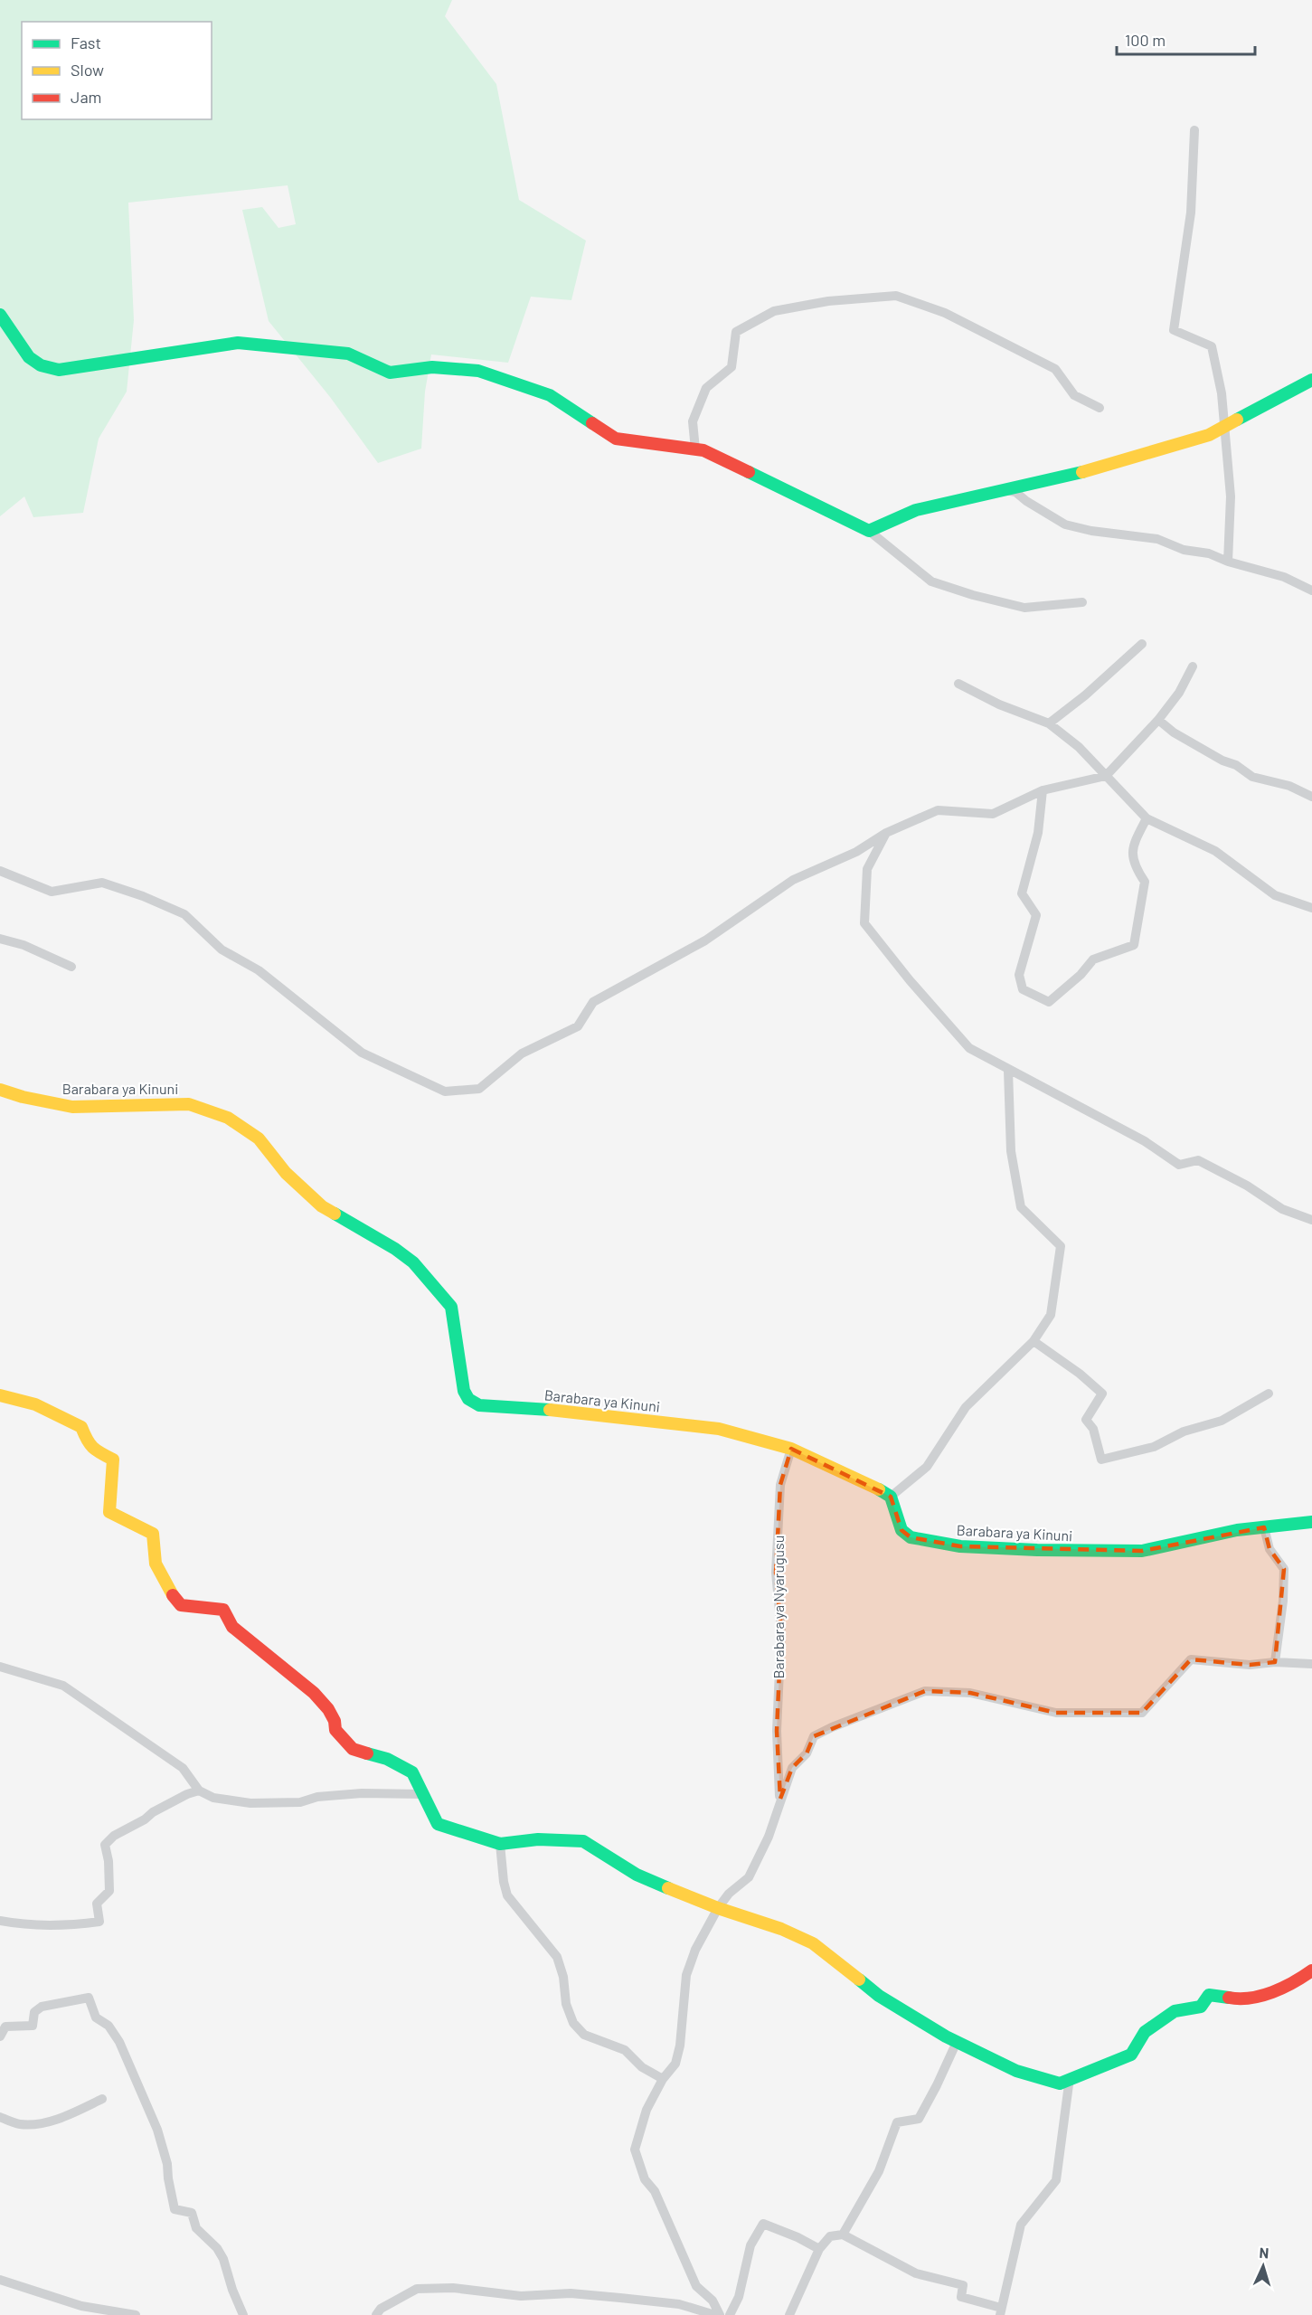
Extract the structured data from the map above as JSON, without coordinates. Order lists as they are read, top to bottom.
{
  "streets": {
    "street": ["Barabara ya Kinuni", "Barabara ya Nyarugusu"]
  },
  "crossings": [
    ["Barabara ya Kinuni", "Barabara ya Nyarugusu"]
  ],
  "legend": ["Fast", "Slow", "Jam"],
  "scale_bar": "100 m",
  "north": "top"
}
